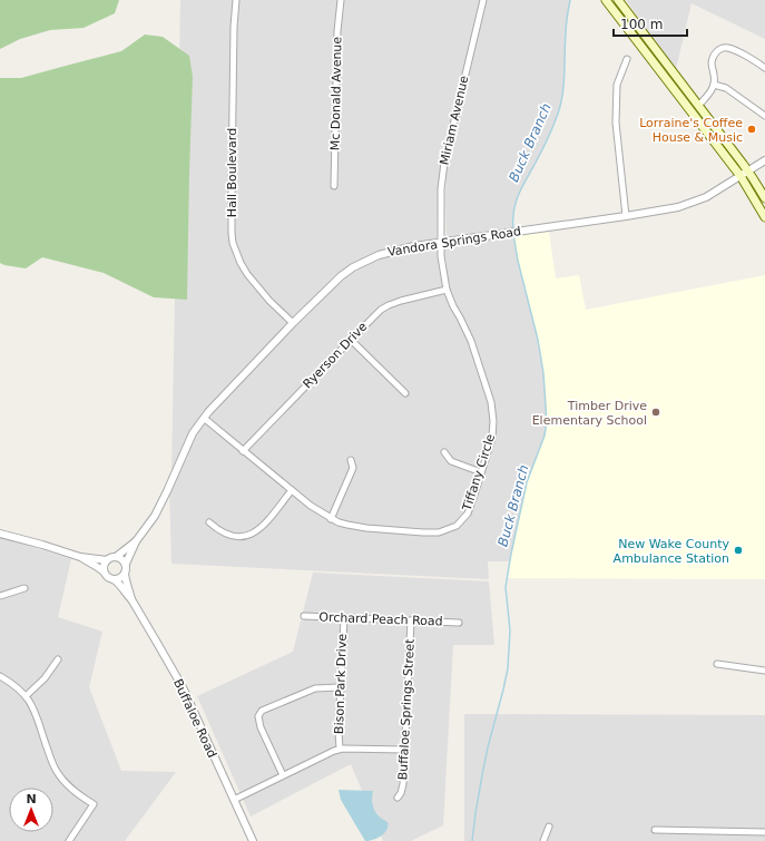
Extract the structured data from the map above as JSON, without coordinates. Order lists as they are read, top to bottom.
{
  "streets": {
    "street": [
      "Mc Donald Avenue",
      "Miriam Avenue",
      "Hall Boulevard",
      "Vandora Springs Road",
      "Ryerson Drive",
      "Tiffany Circle",
      "Orchard Peach Road",
      "Bison Park Drive",
      "Buffaloe Springs Street",
      "Buffaloe Road"
    ]
  },
  "crossings": [
    ["Miriam Avenue", "Vandora Springs Road"],
    ["Miriam Avenue", "Tiffany Circle"],
    ["Hall Boulevard", "Vandora Springs Road"],
    ["Vandora Springs Road", "Tiffany Circle"],
    ["Vandora Springs Road", "Buffaloe Road"],
    ["Ryerson Drive", "Tiffany Circle"],
    ["Orchard Peach Road", "Bison Park Drive"],
    ["Orchard Peach Road", "Buffaloe Springs Street"]
  ],
  "water": ["Buck Branch"],
  "places": ["Lorraine's Coffee House & Music", "Timber Drive Elementary School", "New Wake County Ambulance Station"],
  "scale_bar": "100 m",
  "north": "top"
}
